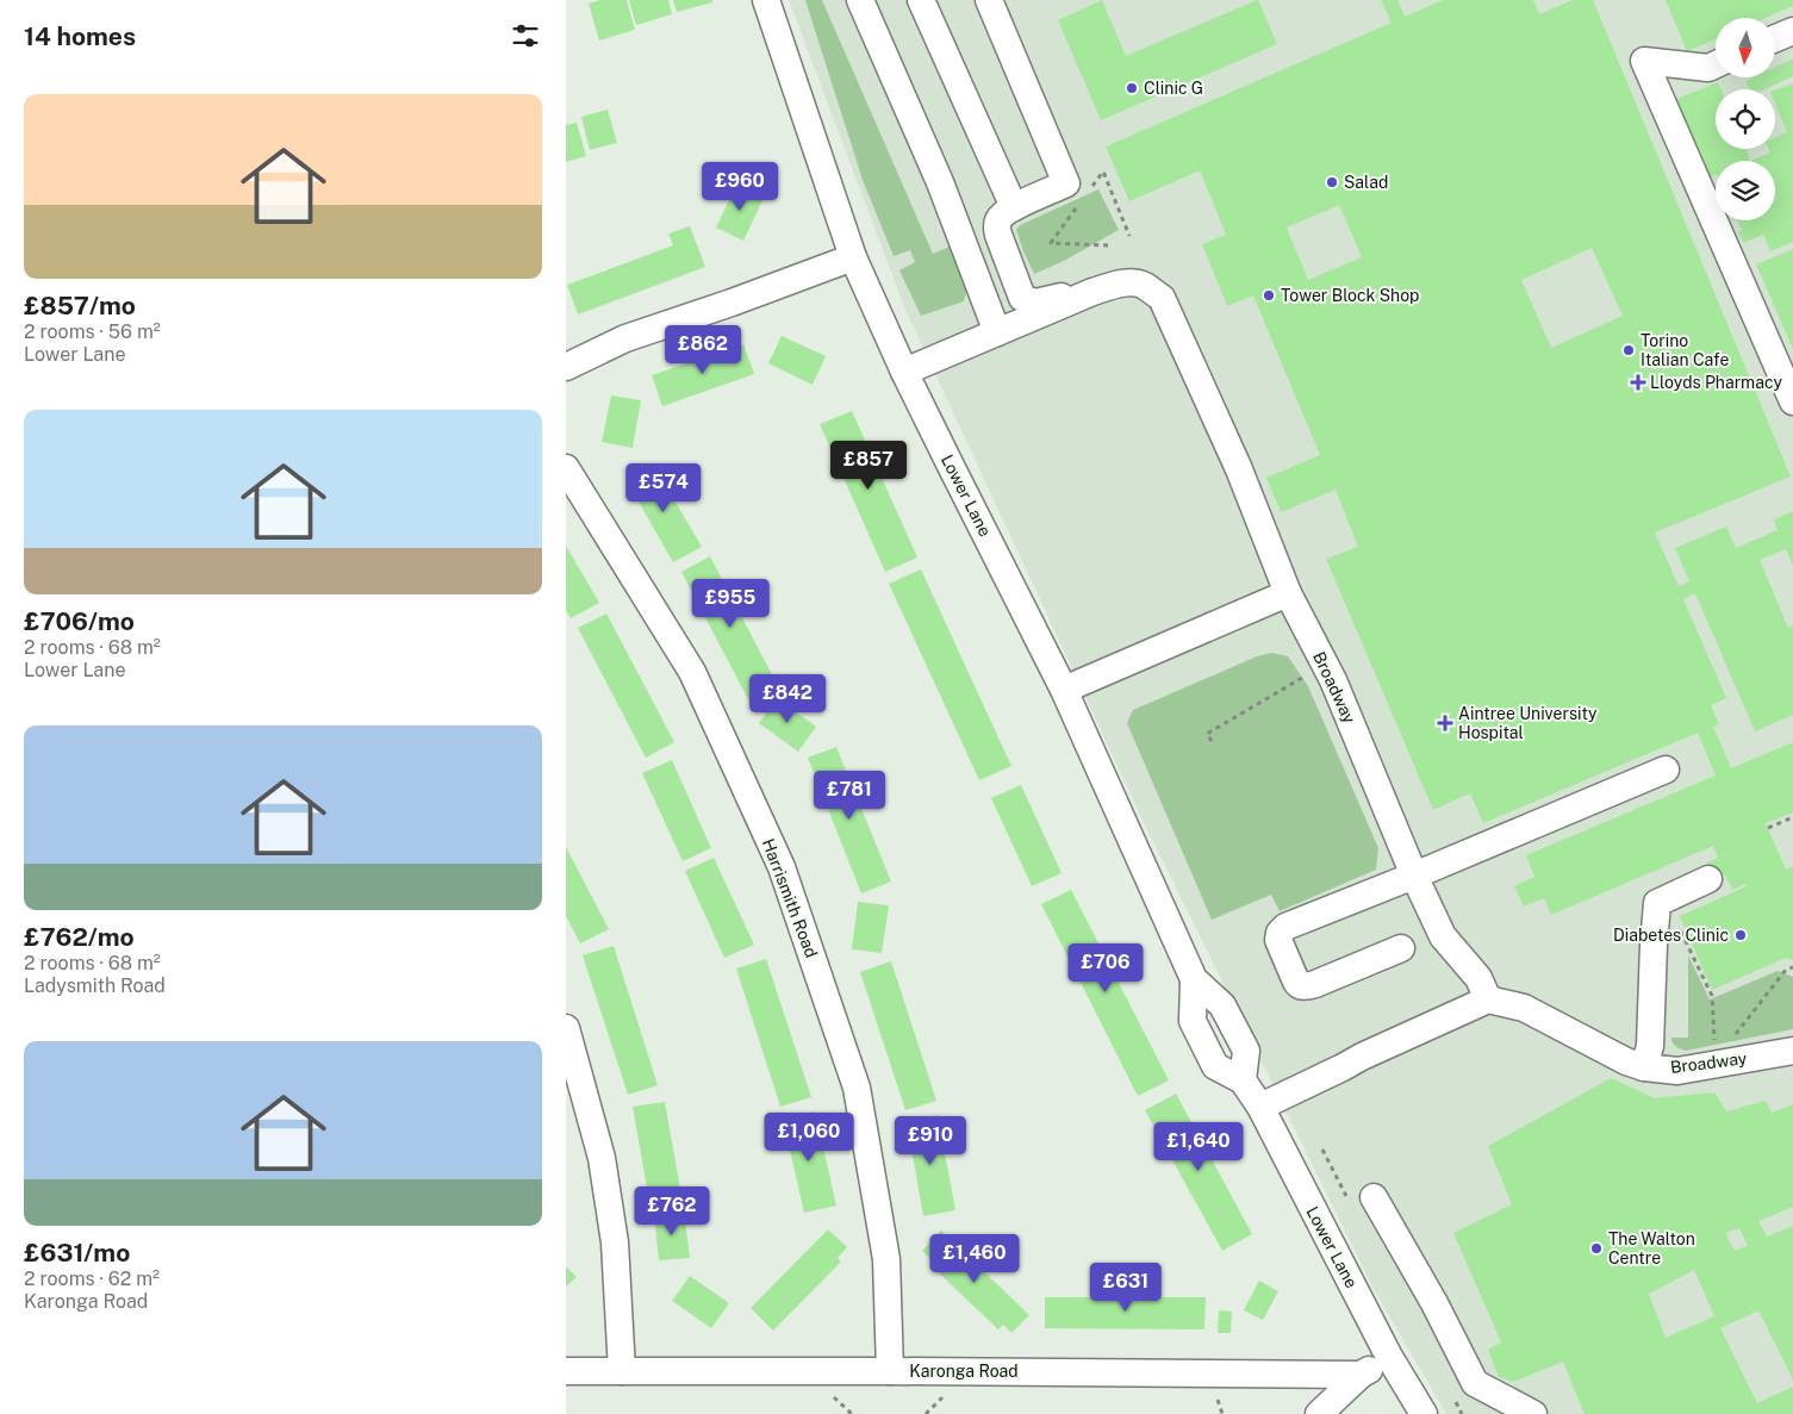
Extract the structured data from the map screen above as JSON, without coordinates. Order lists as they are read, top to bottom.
{
  "streets": {
    "street": [
      "Lower Lane",
      "Broadway",
      "Harrismith Road",
      "Karonga Road"
    ]
  },
  "crossings": [
    ["Harrismith Road", "Karonga Road"]
  ],
  "places": {
    "other": [
      "Clinic G",
      "Salad",
      "Tower Block Shop",
      "Torino Italian Cafe",
      "Diabetes Clinic",
      "The Walton Centre"
    ],
    "health": ["Lloyds Pharmacy", "Aintree University Hospital"]
  },
  "north": "bottom",
  "page": {
    "heading": "14 homes",
    "list": [
      {
        "name": "£857/mo",
        "note": "2 rooms · 56 m² · Lower Lane"
      },
      {
        "name": "£706/mo",
        "note": "2 rooms · 68 m² · Lower Lane"
      },
      {
        "name": "£762/mo",
        "note": "2 rooms · 68 m² · Ladysmith Road"
      },
      {
        "name": "£631/mo",
        "note": "2 rooms · 62 m² · Karonga Road"
      }
    ],
    "price": [
      "£960",
      "£862",
      "£857",
      "£574",
      "£955",
      "£842",
      "£781",
      "£706",
      "£1,060",
      "£910",
      "£1,640",
      "£762",
      "£1,460",
      "£631"
    ]
  }
}
